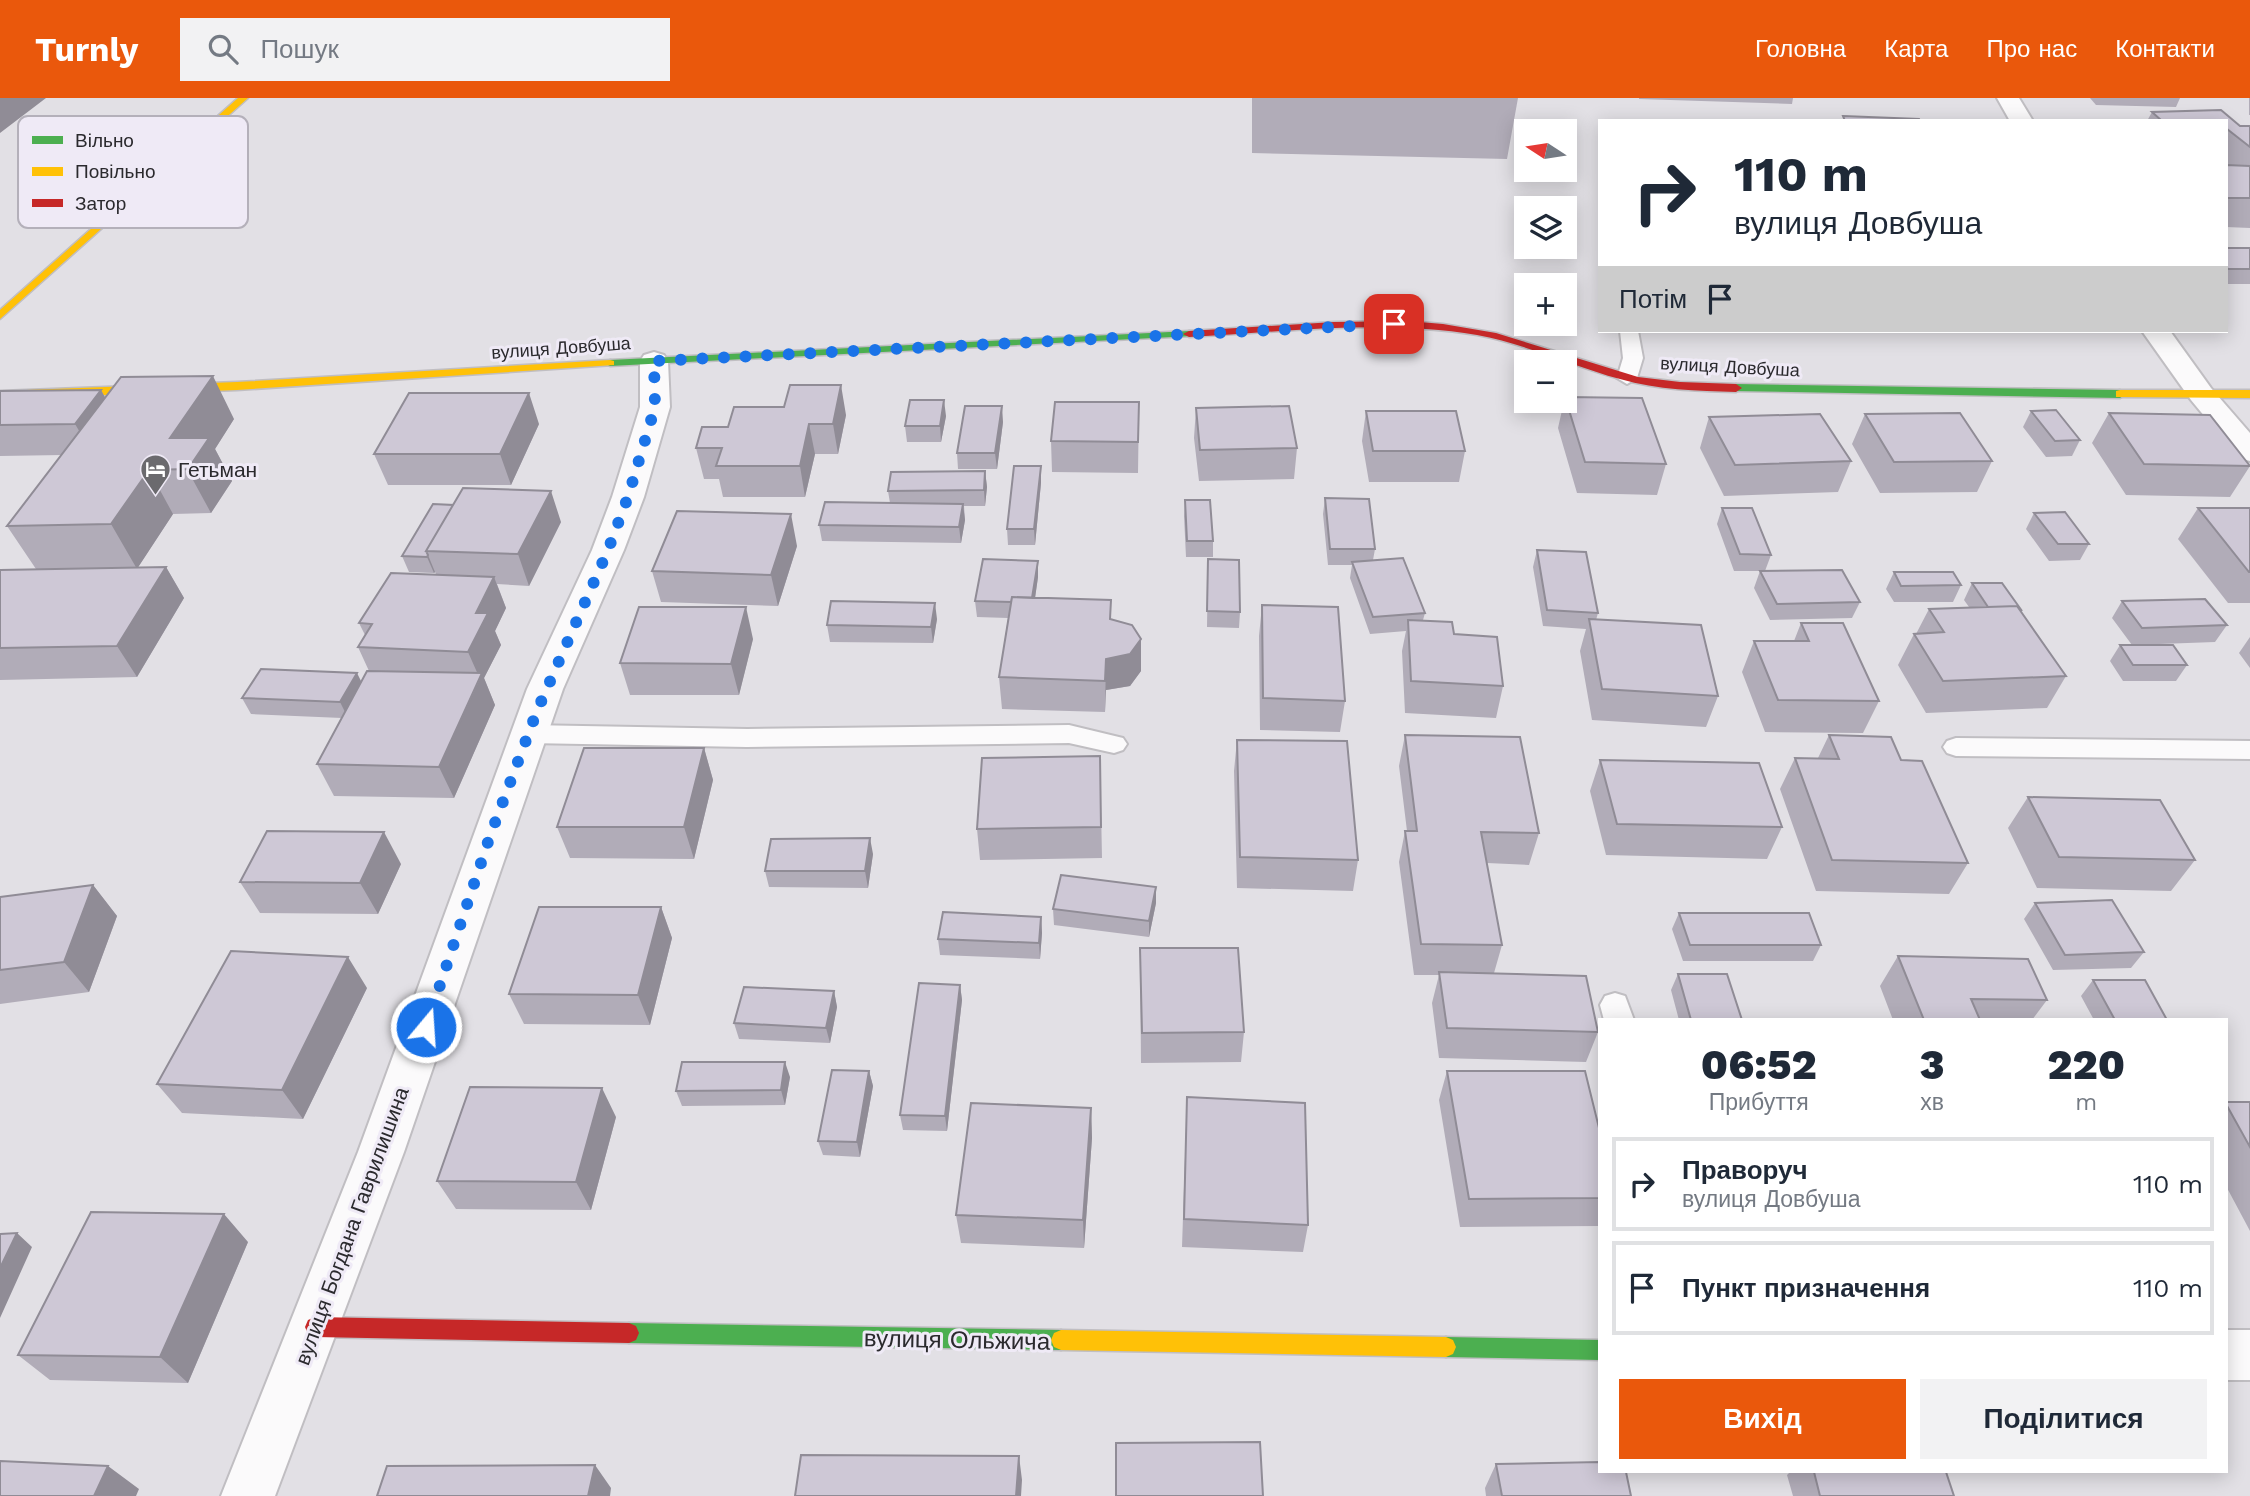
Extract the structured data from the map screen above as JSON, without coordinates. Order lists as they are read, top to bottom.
{
  "streets": {
    "street": ["вулиця Довбуша", "вулиця Богдана Гаврилишина", "вулиця Ольжича"]
  },
  "crossings": [
    ["вулиця Довбуша", "вулиця Богдана Гаврилишина"],
    ["вулиця Богдана Гаврилишина", "вулиця Ольжича"]
  ],
  "places": {
    "hotel": ["Гетьман"]
  },
  "legend": ["Вільно", "Повільно", "Затор"],
  "north": "left",
  "page": {
    "header": "Turnly",
    "search": "Пошук",
    "nav": [
      "Головна",
      "Карта",
      "Про нас",
      "Контакти"
    ],
    "map_buttons": ["+", "−"],
    "turn": ["110 m", "вулиця Довбуша"],
    "then": "Потім",
    "eta": [
      "06:52",
      "Прибуття",
      "3",
      "хв",
      "220",
      "m"
    ],
    "list": [
      {
        "name": "Праворуч",
        "note": "вулиця Довбуша",
        "value": "110 m"
      },
      {
        "name": "Пункт призначення",
        "value": "110 m"
      }
    ],
    "buttons": ["Вихід", "Поділитися"]
  }
}
